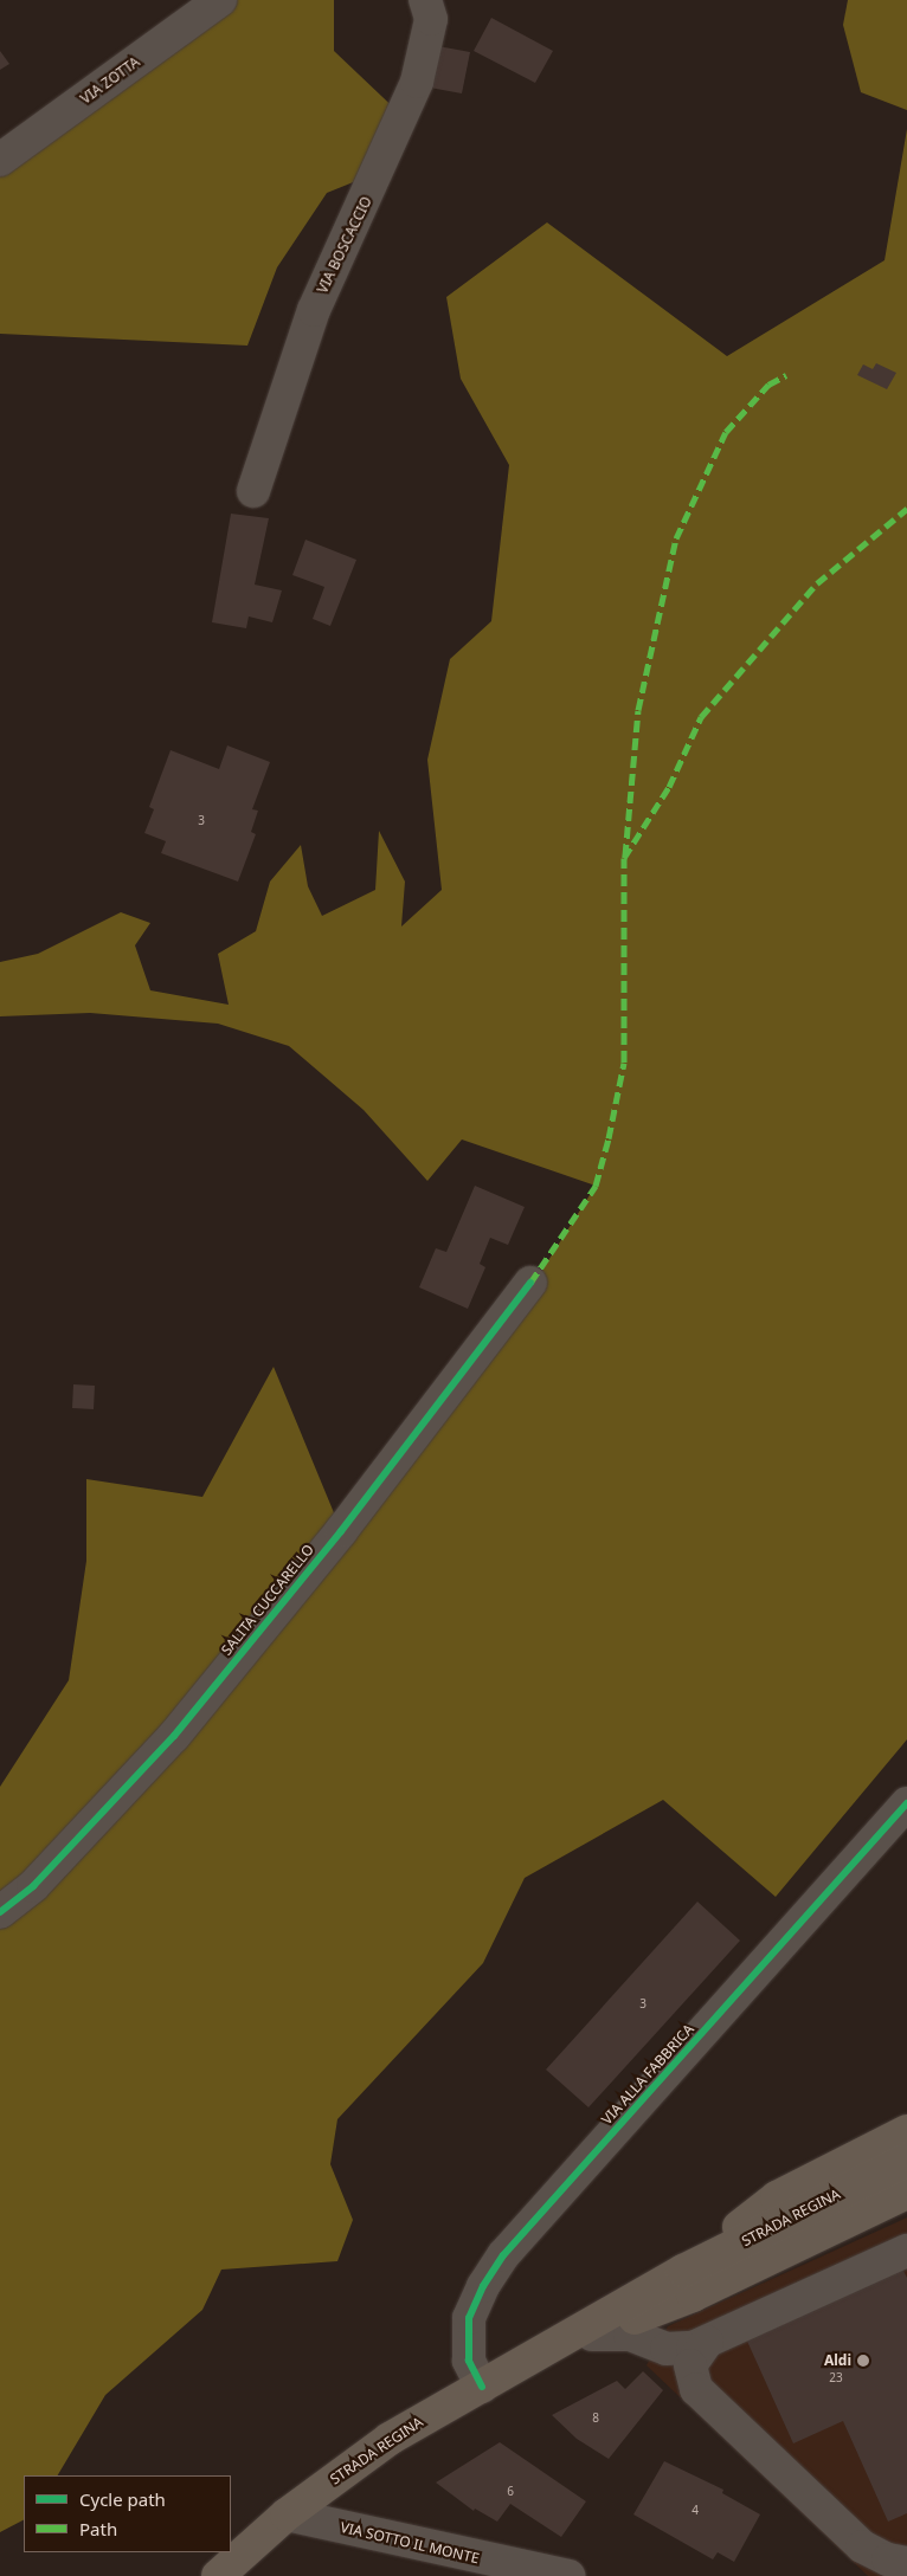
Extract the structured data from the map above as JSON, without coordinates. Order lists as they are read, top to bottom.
{
  "streets": {
    "main road": ["STRADA REGINA"],
    "street": [
      "VIA ZOTTA",
      "VIA BOSCACCIO",
      "SALITA CUCCARELLO",
      "VIA ALLA FABBRICA",
      "VIA SOTTO IL MONTE"
    ]
  },
  "crossings": [
    ["VIA ALLA FABBRICA", "STRADA REGINA"],
    ["STRADA REGINA", "VIA SOTTO IL MONTE"]
  ],
  "places": ["Aldi"],
  "house_numbers": [
    "3",
    "3",
    "23",
    "8",
    "6",
    "4"
  ],
  "legend": ["Cycle path", "Path"]
}
